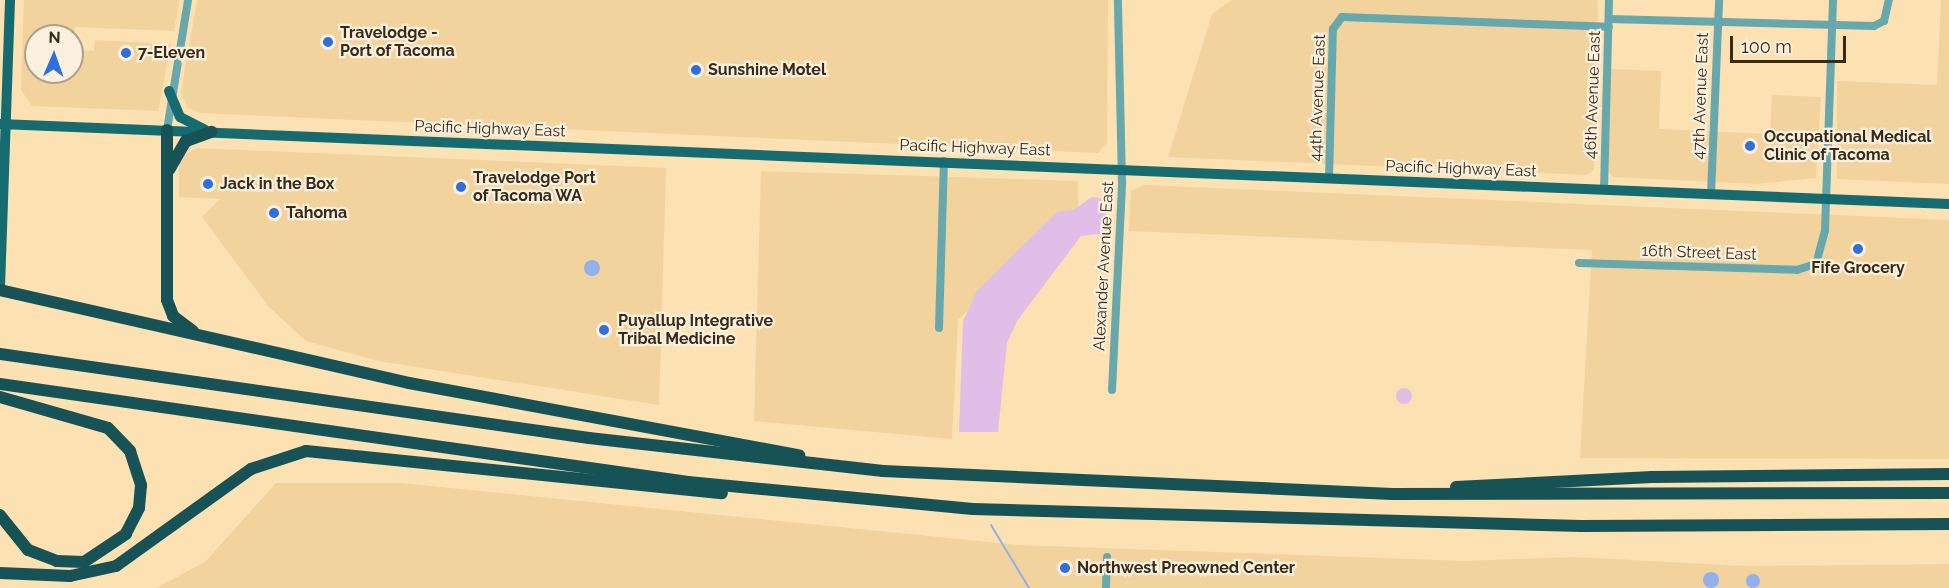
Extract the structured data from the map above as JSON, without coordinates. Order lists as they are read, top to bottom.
{
  "streets": {
    "main road": ["Pacific Highway East"],
    "street": [
      "46th Avenue East",
      "47th Avenue East",
      "44th Avenue East",
      "16th Street East",
      "Alexander Avenue East"
    ]
  },
  "crossings": [
    ["46th Avenue East", "44th Avenue East"],
    ["46th Avenue East", "Pacific Highway East"],
    ["47th Avenue East", "Pacific Highway East"],
    ["44th Avenue East", "Pacific Highway East"],
    ["Pacific Highway East", "16th Street East"],
    ["Pacific Highway East", "Alexander Avenue East"]
  ],
  "places": [
    "Travelodge - Port of Tacoma",
    "7-Eleven",
    "Sunshine Motel",
    "Occupational Medical Clinic of Tacoma",
    "Jack in the Box",
    "Travelodge Port of Tacoma WA",
    "Tahoma",
    "Fife Grocery",
    "Puyallup Integrative Tribal Medicine",
    "Northwest Preowned Center"
  ],
  "scale_bar": "100 m",
  "north": "top"
}
